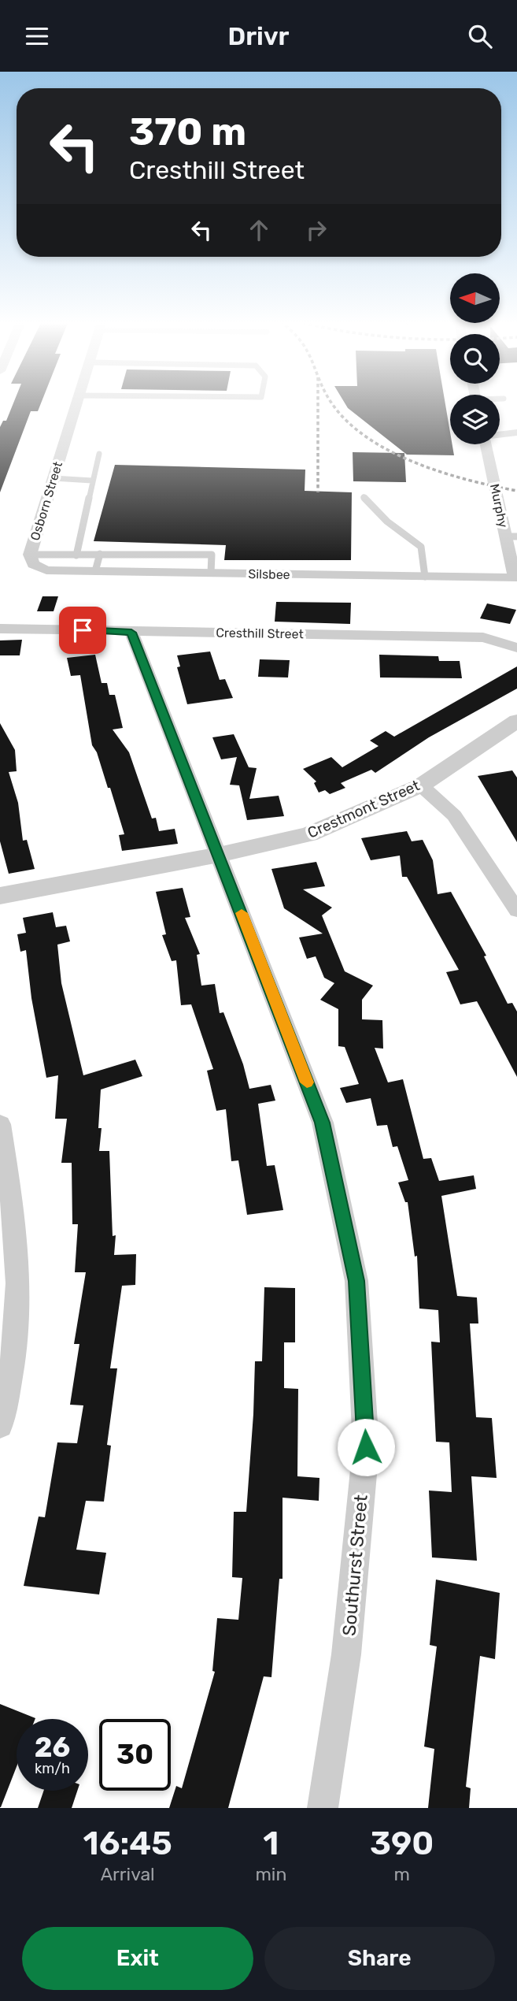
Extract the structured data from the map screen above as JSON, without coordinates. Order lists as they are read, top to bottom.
{
  "streets": {
    "street": [
      "Osborn Street",
      "Murphy",
      "Silsbee",
      "Cresthill Street",
      "Crestmont Street",
      "Southurst Street"
    ]
  },
  "crossings": [
    ["Osborn Street", "Silsbee"],
    ["Murphy", "Silsbee"],
    ["Cresthill Street", "Southurst Street"],
    ["Crestmont Street", "Southurst Street"]
  ],
  "north": "left",
  "page": {
    "header": "Drivr",
    "turn": ["370 m", "Cresthill Street"],
    "speed": "26 km/h",
    "limit": "30",
    "eta": [
      "16:45",
      "Arrival",
      "1",
      "min",
      "390",
      "m"
    ],
    "buttons": ["Exit", "Share"]
  }
}
